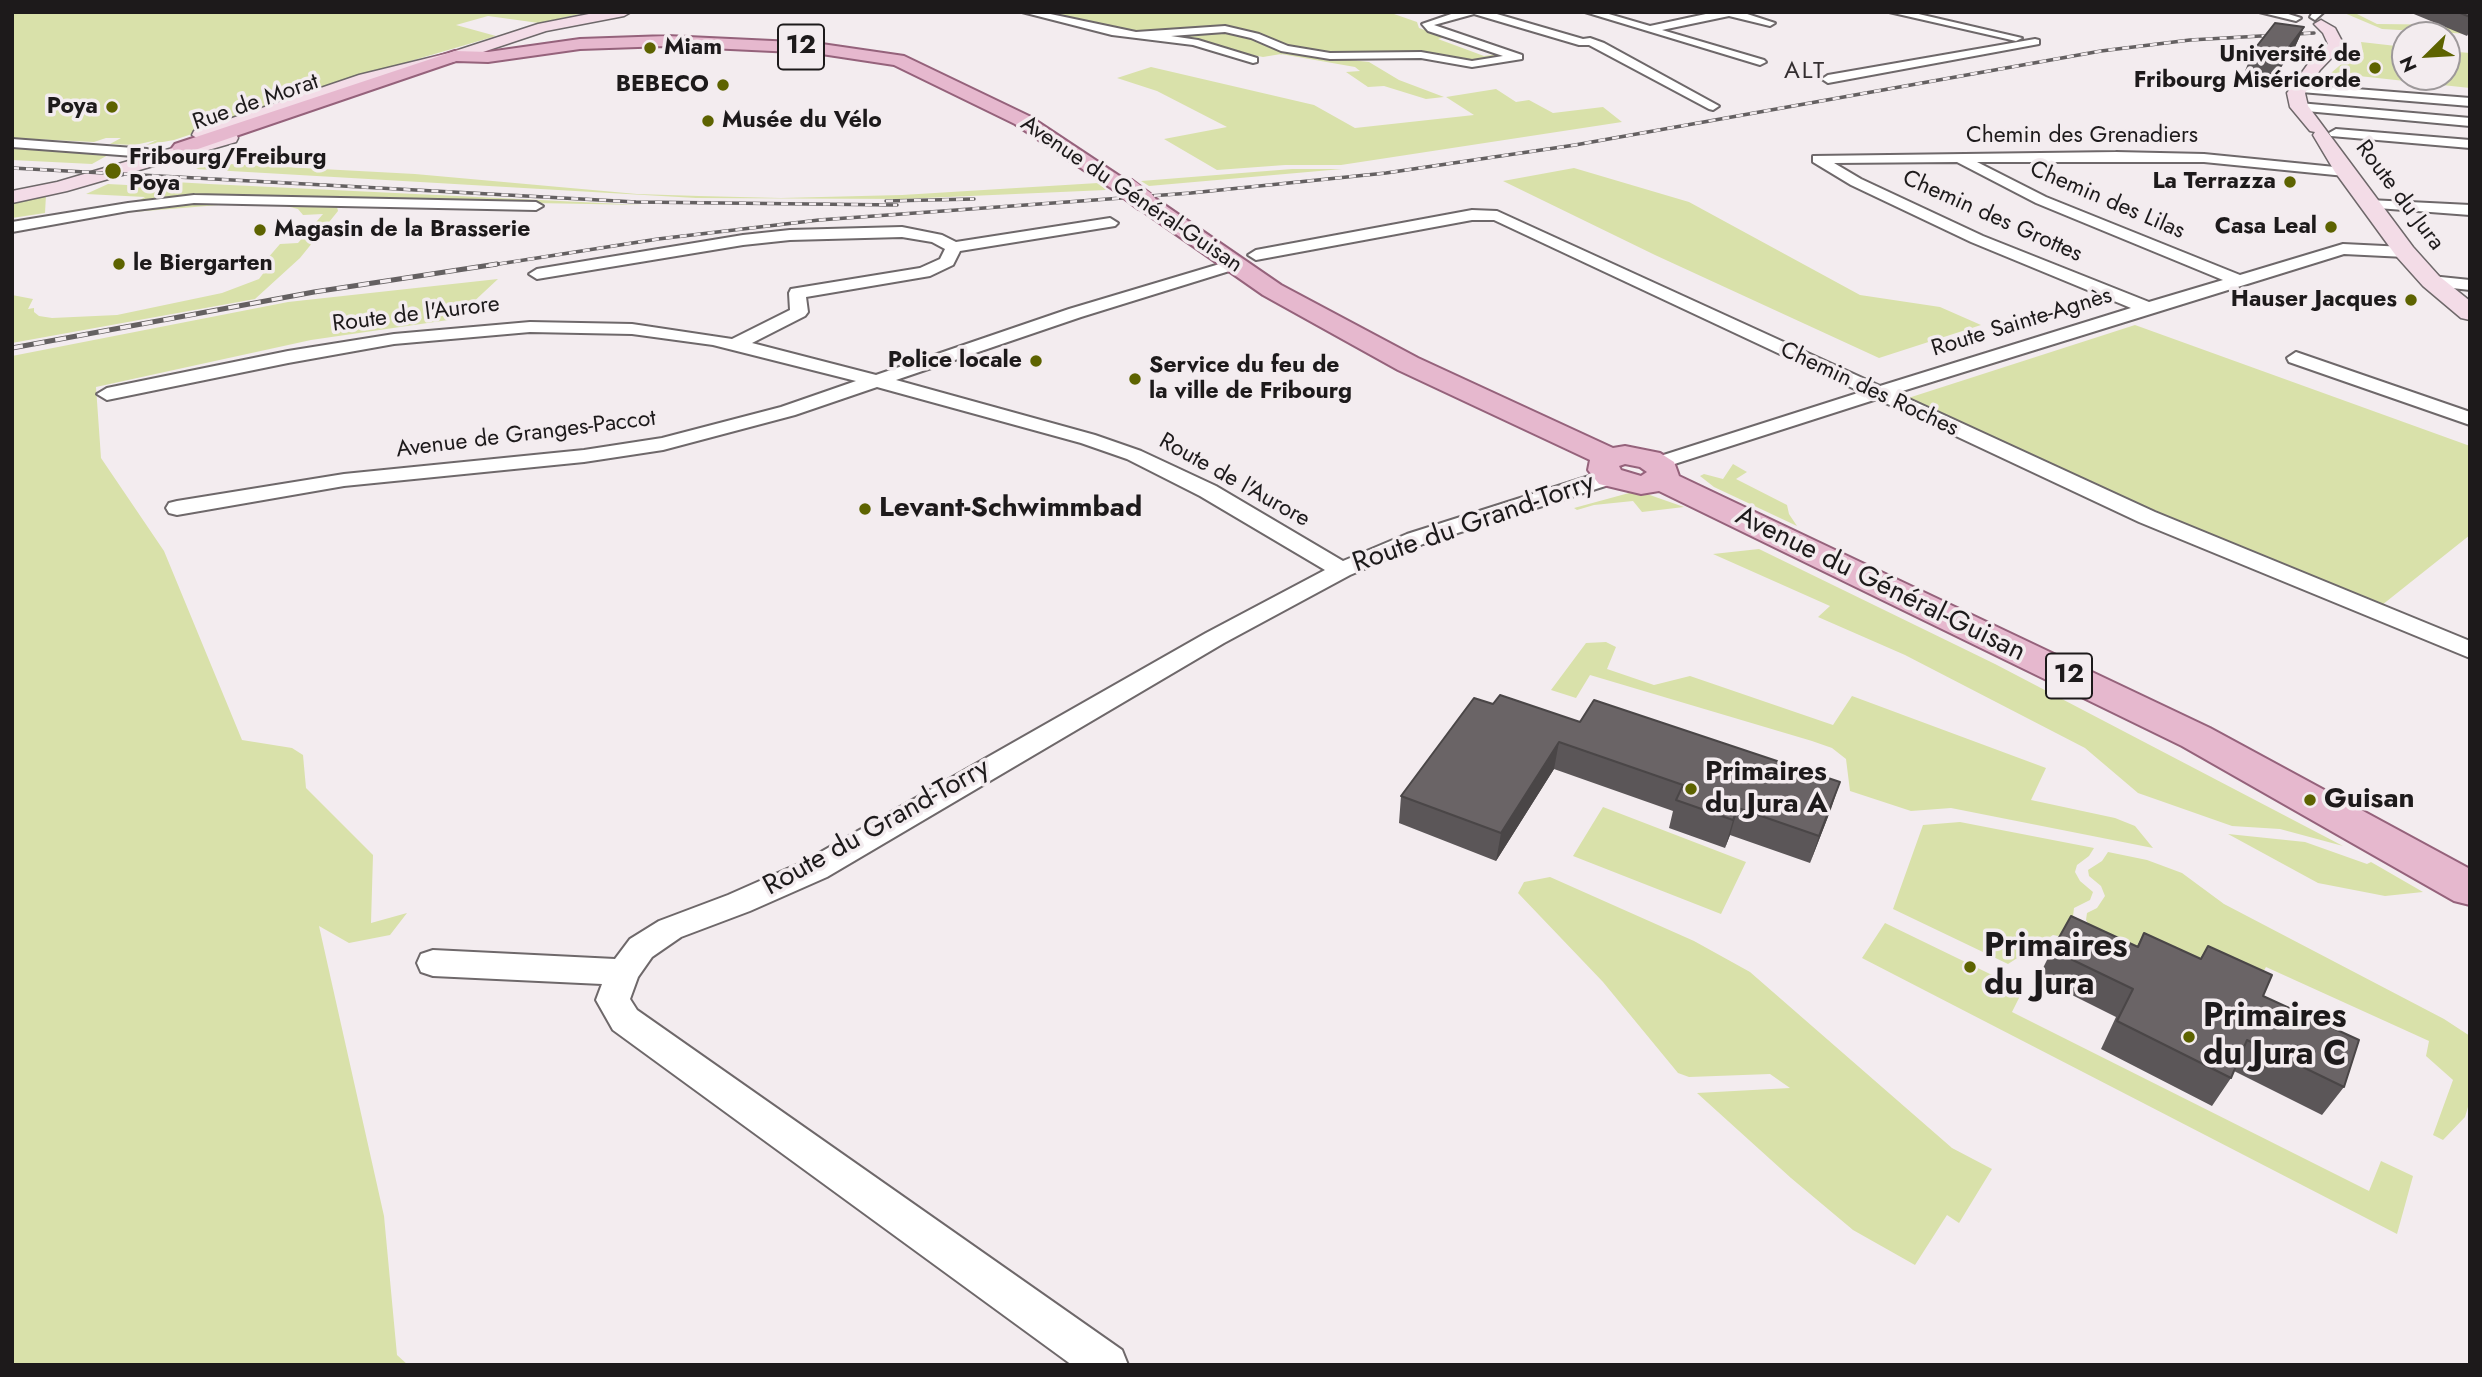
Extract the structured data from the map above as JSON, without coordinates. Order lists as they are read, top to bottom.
{
  "streets": {
    "main road": ["12", "Rue de Morat", "Avenue du Général-Guisan"],
    "street": [
      "Chemin des Grenadiers",
      "Route du Jura",
      "Chemin des Lilas",
      "Chemin des Grottes",
      "Route de l'Aurore",
      "Route Sainte-Agnès",
      "Chemin des Roches",
      "Avenue de Granges-Paccot",
      "Route du Grand-Torry"
    ]
  },
  "crossings": [
    ["12", "Rue de Morat"],
    ["12", "Avenue du Général-Guisan"],
    ["Rue de Morat", "Avenue du Général-Guisan"],
    ["Chemin des Grenadiers", "Route du Jura"],
    ["Chemin des Grenadiers", "Chemin des Lilas"],
    ["Chemin des Grenadiers", "Chemin des Grottes"],
    ["Avenue du Général-Guisan", "Route Sainte-Agnès"],
    ["Avenue du Général-Guisan", "Chemin des Roches"],
    ["Avenue du Général-Guisan", "Avenue de Granges-Paccot"],
    ["Avenue du Général-Guisan", "Route du Grand-Torry"],
    ["Route du Jura", "Route Sainte-Agnès"],
    ["Chemin des Lilas", "Route Sainte-Agnès"],
    ["Chemin des Grottes", "Route Sainte-Agnès"],
    ["Route de l'Aurore", "Avenue de Granges-Paccot"],
    ["Route de l'Aurore", "Route du Grand-Torry"],
    ["Route Sainte-Agnès", "Chemin des Roches"],
    ["Chemin des Roches", "Avenue de Granges-Paccot"]
  ],
  "districts": ["ALT"],
  "places": [
    "Miam",
    "Université de Fribourg Miséricorde",
    "BEBECO",
    "Poya",
    "Musée du Vélo",
    "Fribourg/Freiburg Poya",
    "La Terrazza",
    "Casa Leal",
    "Magasin de la Brasserie",
    "le Biergarten",
    "Hauser Jacques",
    "Police locale",
    "Service du feu de la ville de Fribourg",
    "Levant-Schwimmbad",
    "Primaires du Jura A",
    "Guisan",
    "Primaires du Jura",
    "Primaires du Jura C"
  ],
  "north": "bottom left"
}
